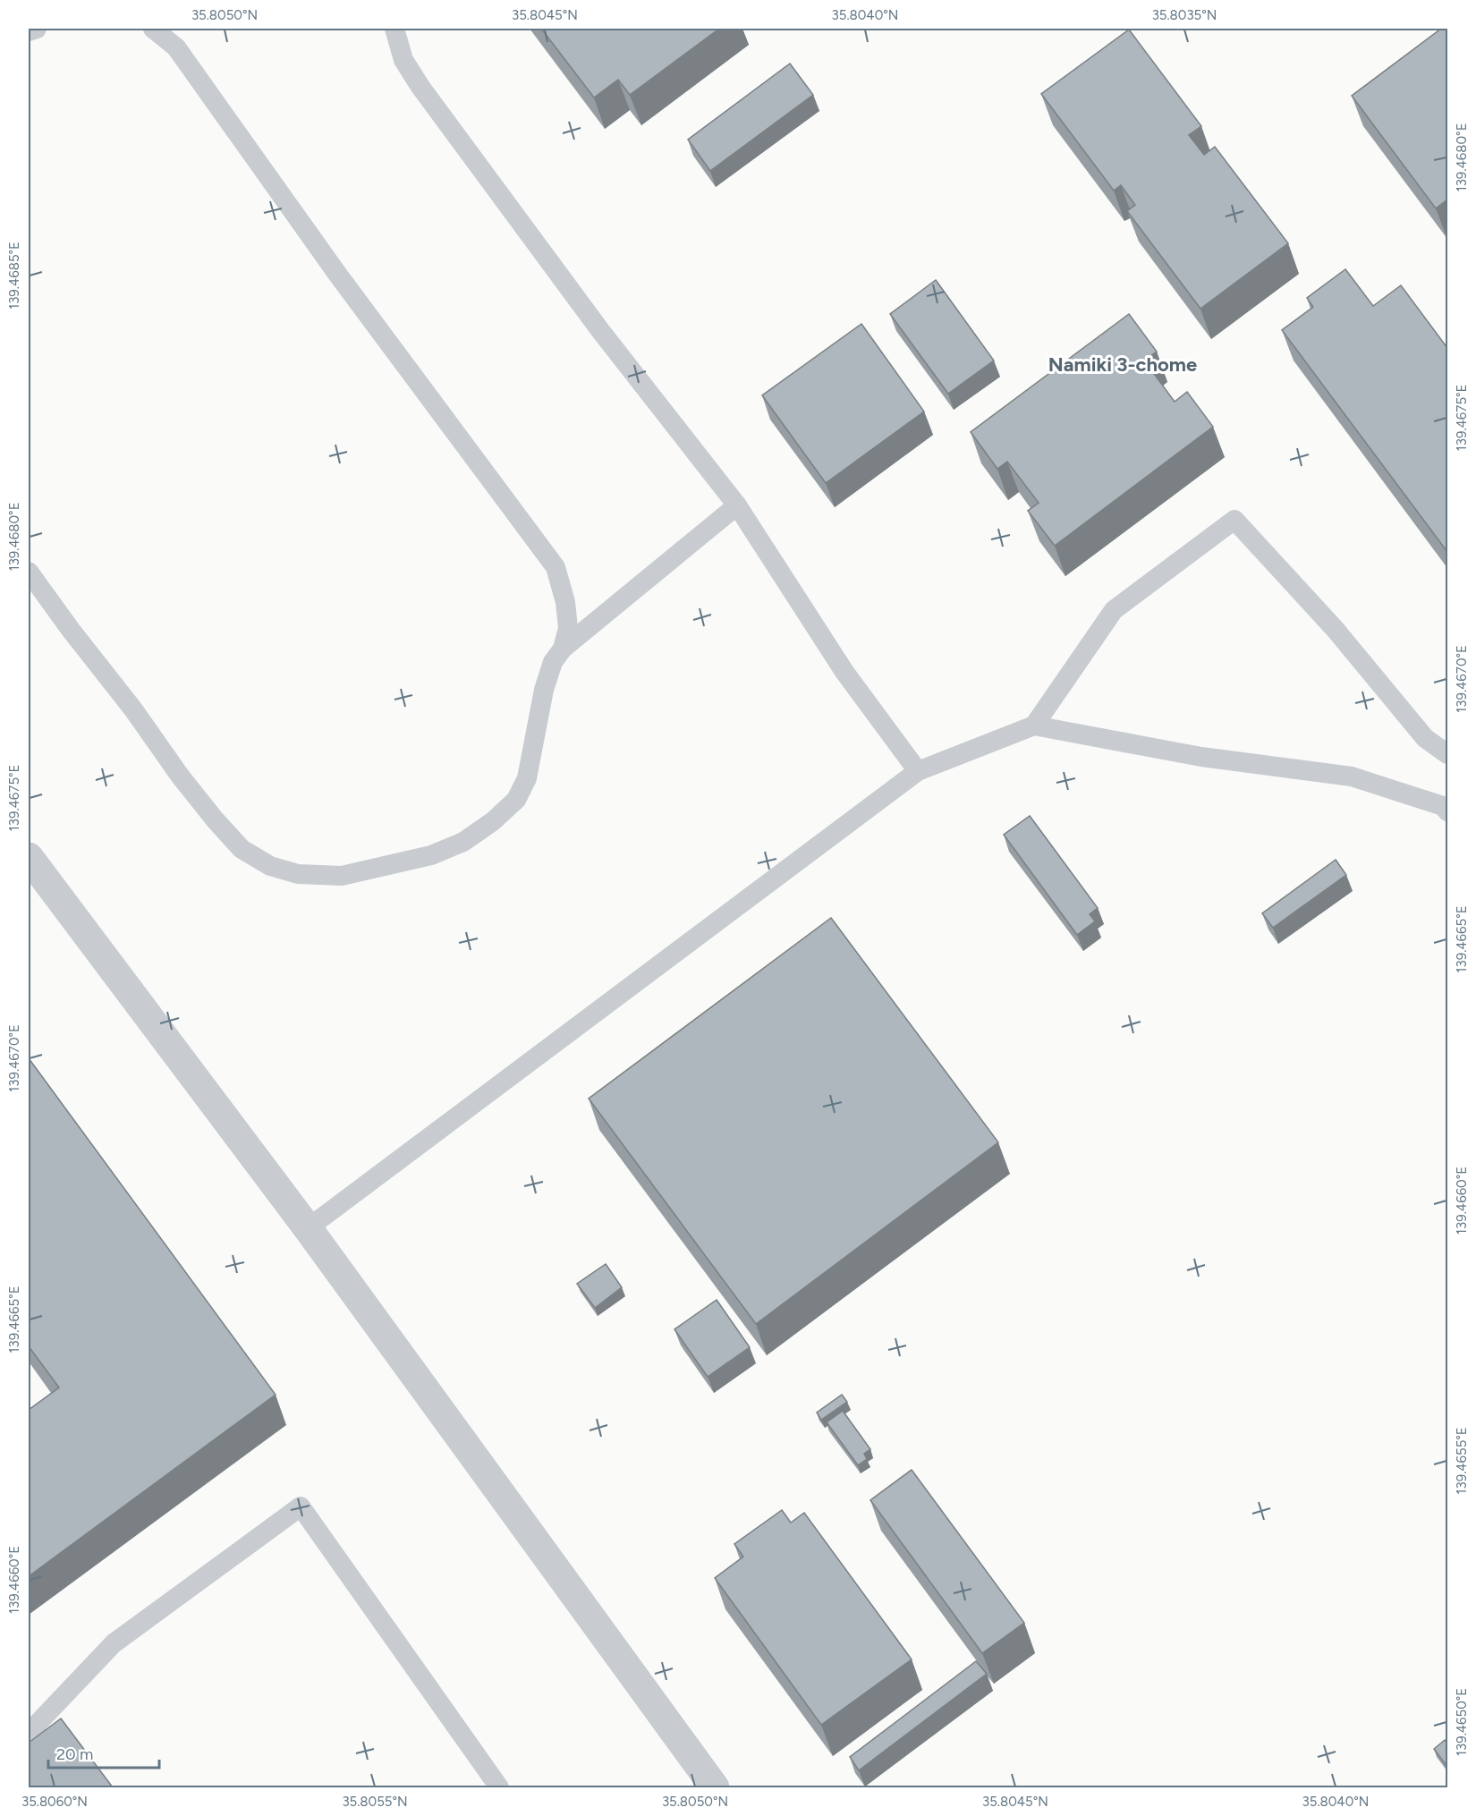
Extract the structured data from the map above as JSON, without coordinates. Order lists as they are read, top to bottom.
{
  "districts": ["Namiki 3-chome"],
  "scale_bar": "20 m",
  "coordinates": [
    "35.8050°N",
    "35.8045°N",
    "35.8040°N",
    "35.8035°N",
    "139.4680°E",
    "139.4685°E",
    "139.4675°E",
    "139.4670°E",
    "139.4665°E",
    "139.4660°E",
    "139.4655°E",
    "139.4650°E",
    "35.8060°N",
    "35.8055°N"
  ]
}
